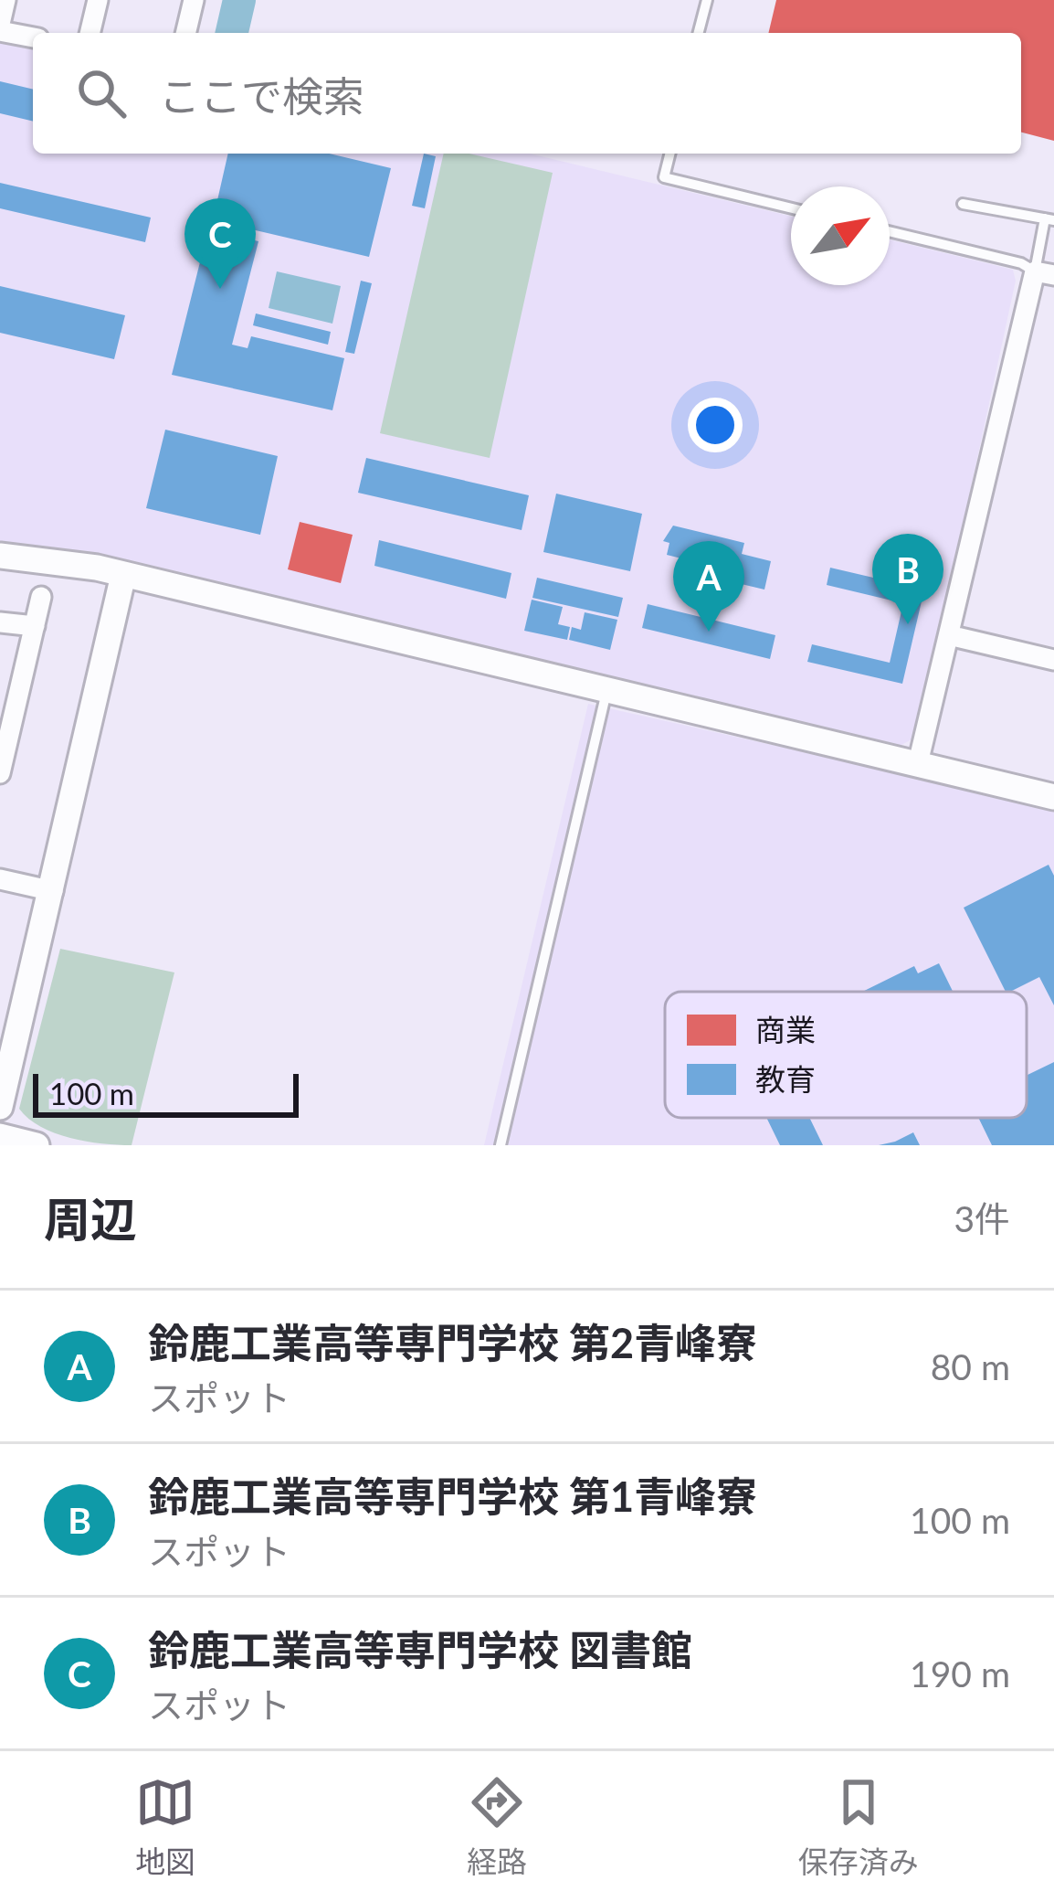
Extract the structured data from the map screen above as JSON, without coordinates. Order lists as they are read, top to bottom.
{
  "legend": ["商業", "教育"],
  "scale_bar": "100 m",
  "north": "top right",
  "page": {
    "search": "ここで検索",
    "pins": ["C", "B", "A"],
    "scale": "100 m",
    "heading": ["周辺", "3件"],
    "list": [
      {
        "mark": "A",
        "name": "鈴鹿工業高等専門学校 第2青峰寮",
        "note": "スポット",
        "value": "80 m"
      },
      {
        "mark": "B",
        "name": "鈴鹿工業高等専門学校 第1青峰寮",
        "note": "スポット",
        "value": "100 m"
      },
      {
        "mark": "C",
        "name": "鈴鹿工業高等専門学校 図書館",
        "note": "スポット",
        "value": "190 m"
      }
    ],
    "nav": ["地図", "経路", "保存済み"]
  }
}
